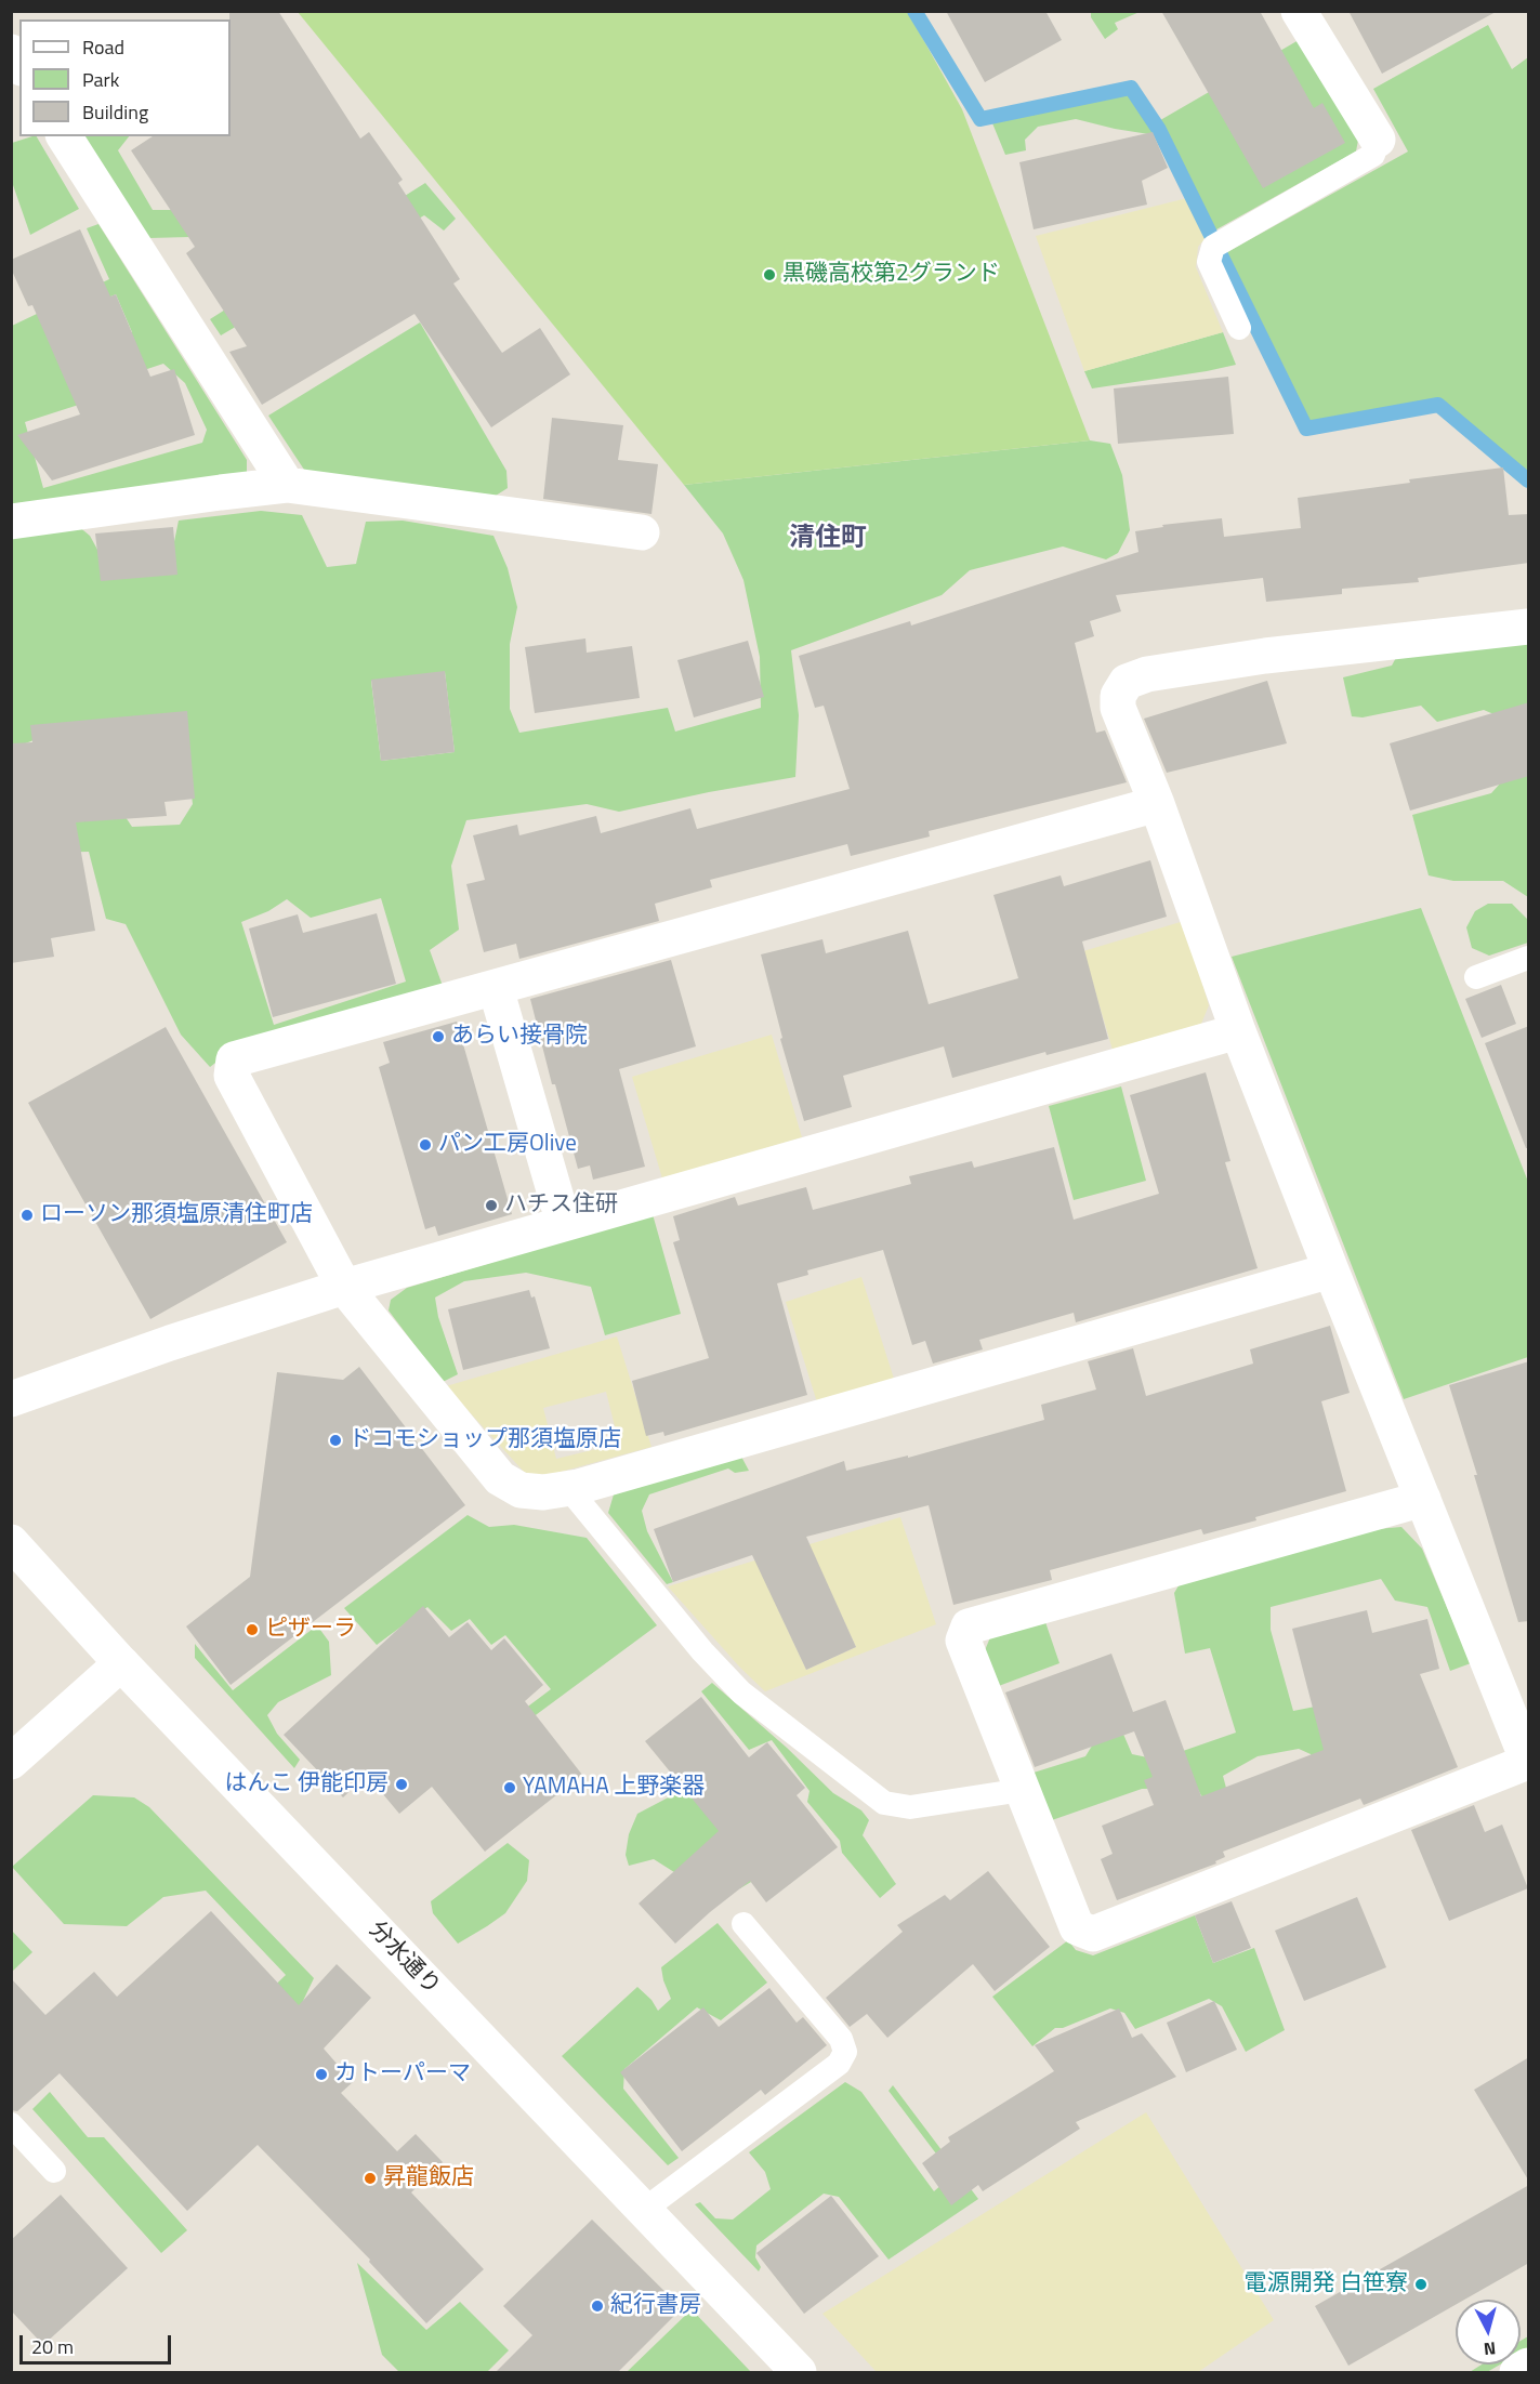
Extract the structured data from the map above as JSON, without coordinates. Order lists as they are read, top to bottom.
{
  "streets": {
    "street": ["分水通り"]
  },
  "districts": ["清住町"],
  "places": [
    "黒磯高校第2グランド",
    "あらい接骨院",
    "パン工房Olive",
    "ハチス住研",
    "ローソン那須塩原清住町店",
    "ドコモショップ那須塩原店",
    "ピザーラ",
    "はんこ 伊能印房",
    "YAMAHA 上野楽器",
    "カトーパーマ",
    "昇龍飯店",
    "電源開発 白笹寮",
    "紀行書房"
  ],
  "legend": ["Road", "Park", "Building"],
  "scale_bar": "20 m",
  "north": "bottom"
}
